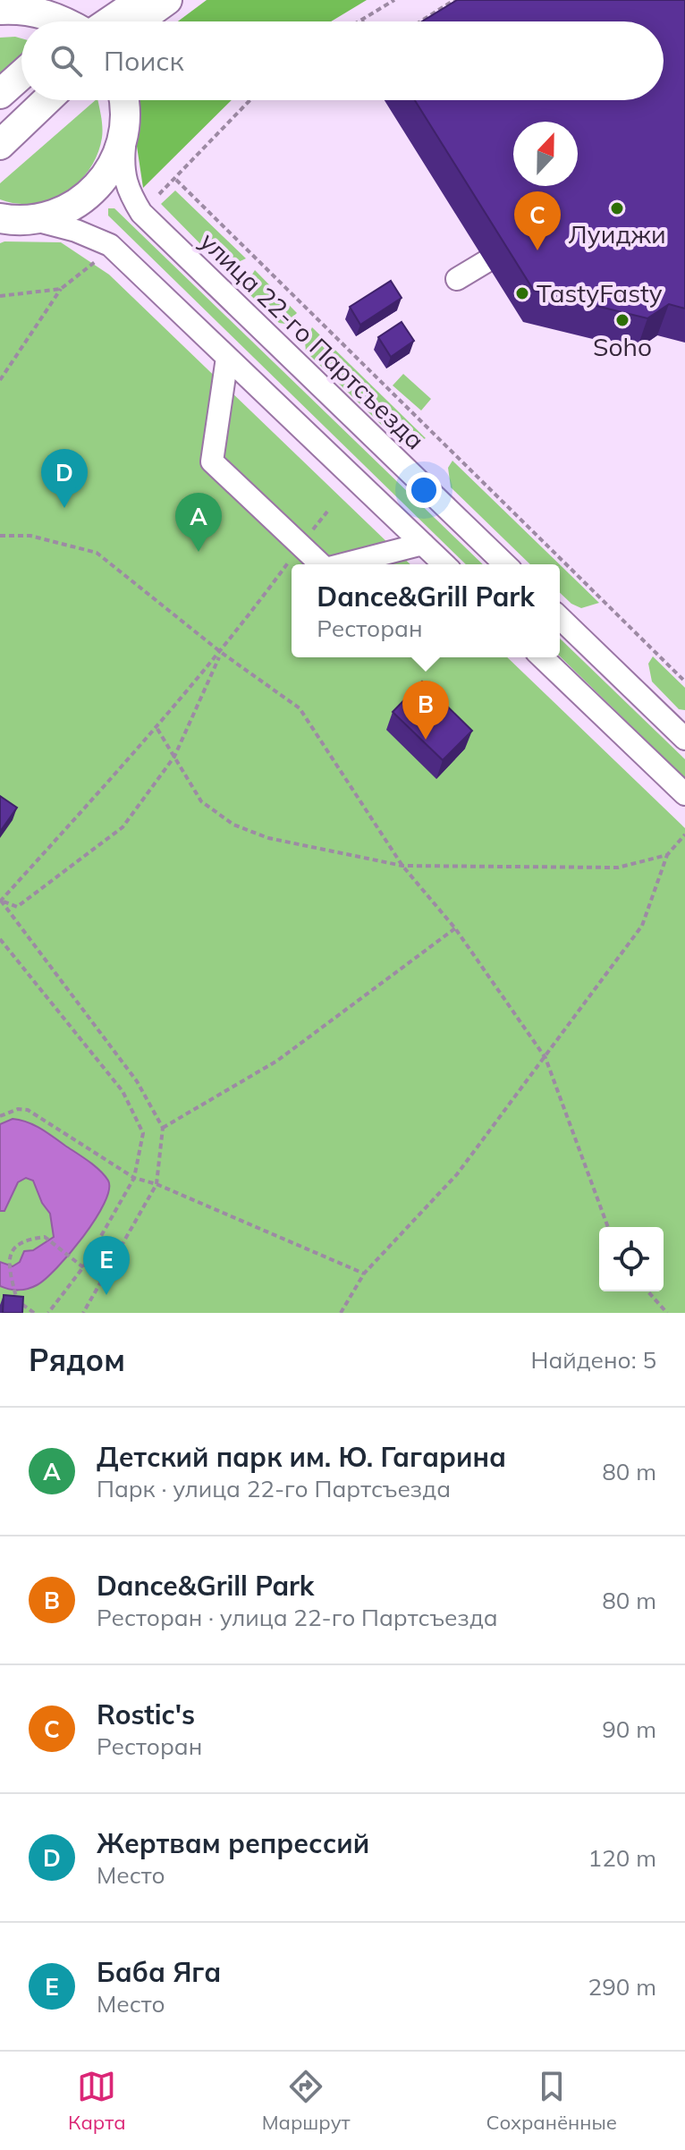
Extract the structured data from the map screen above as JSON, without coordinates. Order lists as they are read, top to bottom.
{
  "streets": {
    "street": ["улица 22-го Партсъезда"]
  },
  "places": ["Луиджи", "TastyFasty", "Soho"],
  "north": "top",
  "page": {
    "search": "Поиск",
    "pins": [
      "C",
      "D",
      "A",
      "B",
      "E"
    ],
    "popup": ["Dance&Grill Park", "Ресторан"],
    "heading": ["Рядом", "Найдено: 5"],
    "list": [
      {
        "mark": "A",
        "name": "Детский парк им. Ю. Гагарина",
        "note": "Парк · улица 22-го Партсъезда",
        "value": "80 m"
      },
      {
        "mark": "B",
        "name": "Dance&Grill Park",
        "note": "Ресторан · улица 22-го Партсъезда",
        "value": "80 m"
      },
      {
        "mark": "C",
        "name": "Rostic's",
        "note": "Ресторан",
        "value": "90 m"
      },
      {
        "mark": "D",
        "name": "Жертвам репрессий",
        "note": "Место",
        "value": "120 m"
      },
      {
        "mark": "E",
        "name": "Баба Яга",
        "note": "Место",
        "value": "290 m"
      }
    ],
    "nav": ["Карта", "Маршрут", "Сохранённые"]
  }
}
